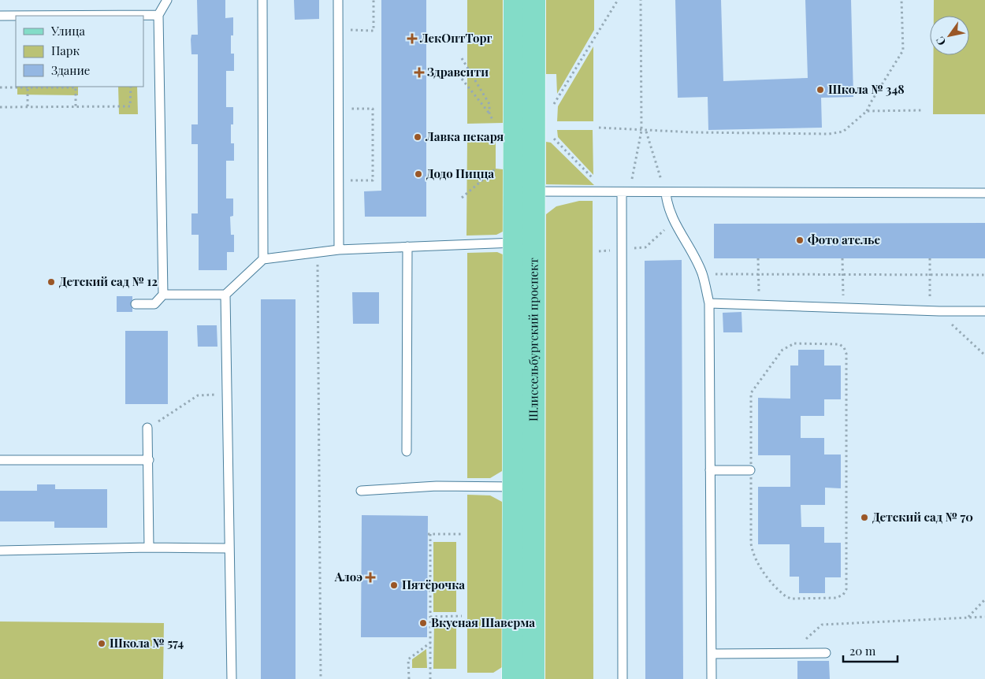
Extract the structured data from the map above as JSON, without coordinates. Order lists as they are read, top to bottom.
{
  "streets": {
    "main road": ["Шлиссельбургский проспект"]
  },
  "places": {
    "health": ["ЛекОптТорг", "Здравсити", "Алоэ"],
    "other": [
      "Школа № 348",
      "Лавка пекаря",
      "Додо Пицца",
      "Фото ателье",
      "Детский сад № 12",
      "Детский сад № 70",
      "Пятёрочка",
      "Вкусная Шаверма",
      "Школа № 574"
    ]
  },
  "legend": ["Улица", "Парк", "Здание"],
  "scale_bar": "20 m",
  "north": "bottom left"
}
